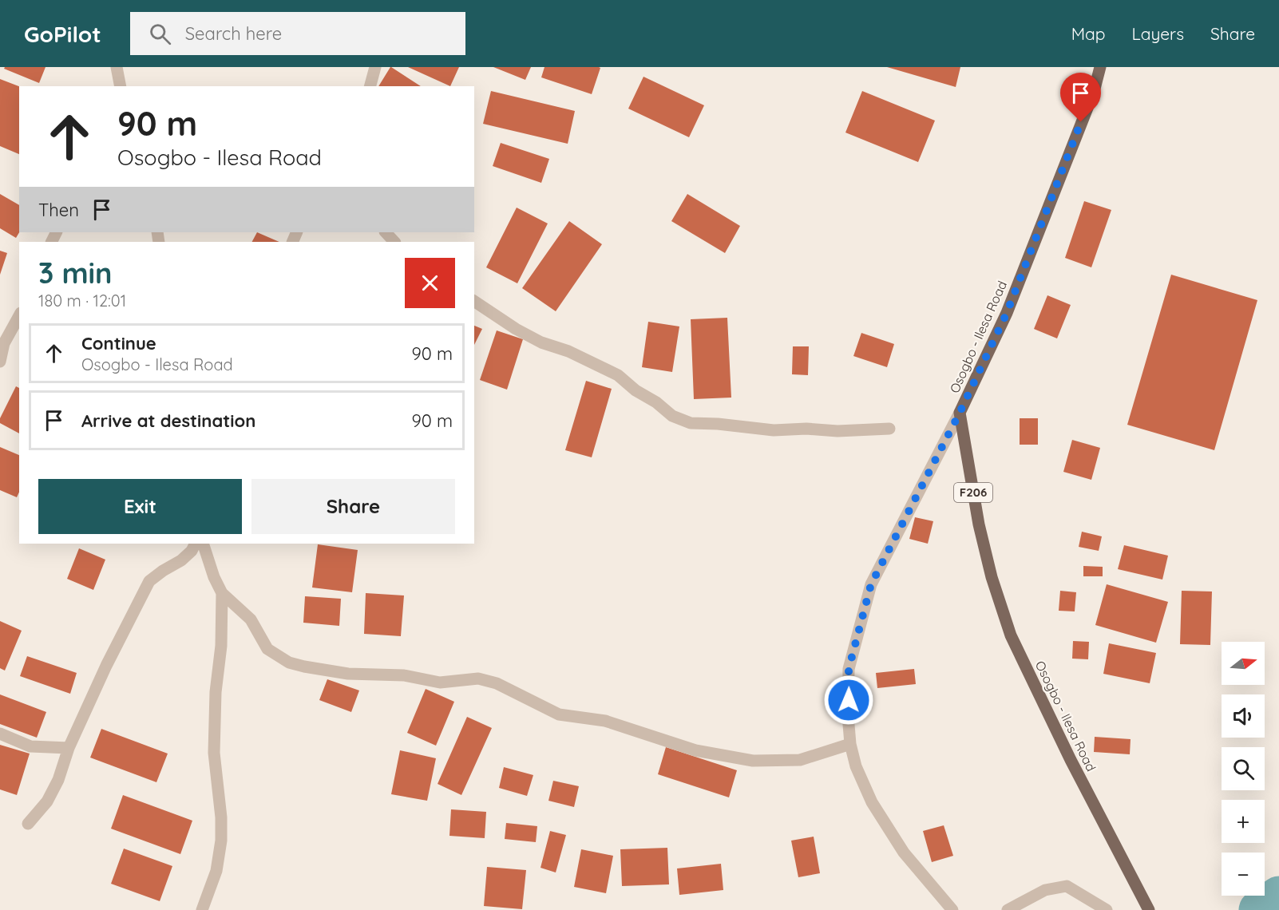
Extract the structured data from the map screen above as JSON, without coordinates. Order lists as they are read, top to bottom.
{
  "streets": {
    "main road": ["Osogbo - Ilesa Road", "F206"]
  },
  "north": "right",
  "page": {
    "header": "GoPilot",
    "search": "Search here",
    "nav": ["Map", "Layers", "Share"],
    "turn": ["90 m", "Osogbo - Ilesa Road"],
    "then": "Then",
    "heading": ["3 min", "180 m · 12:01"],
    "list": [
      {
        "name": "Continue",
        "note": "Osogbo - Ilesa Road",
        "value": "90 m"
      },
      {
        "name": "Arrive at destination",
        "value": "90 m"
      }
    ],
    "buttons": ["Exit", "Share"],
    "map_buttons": ["+", "−"]
  }
}
